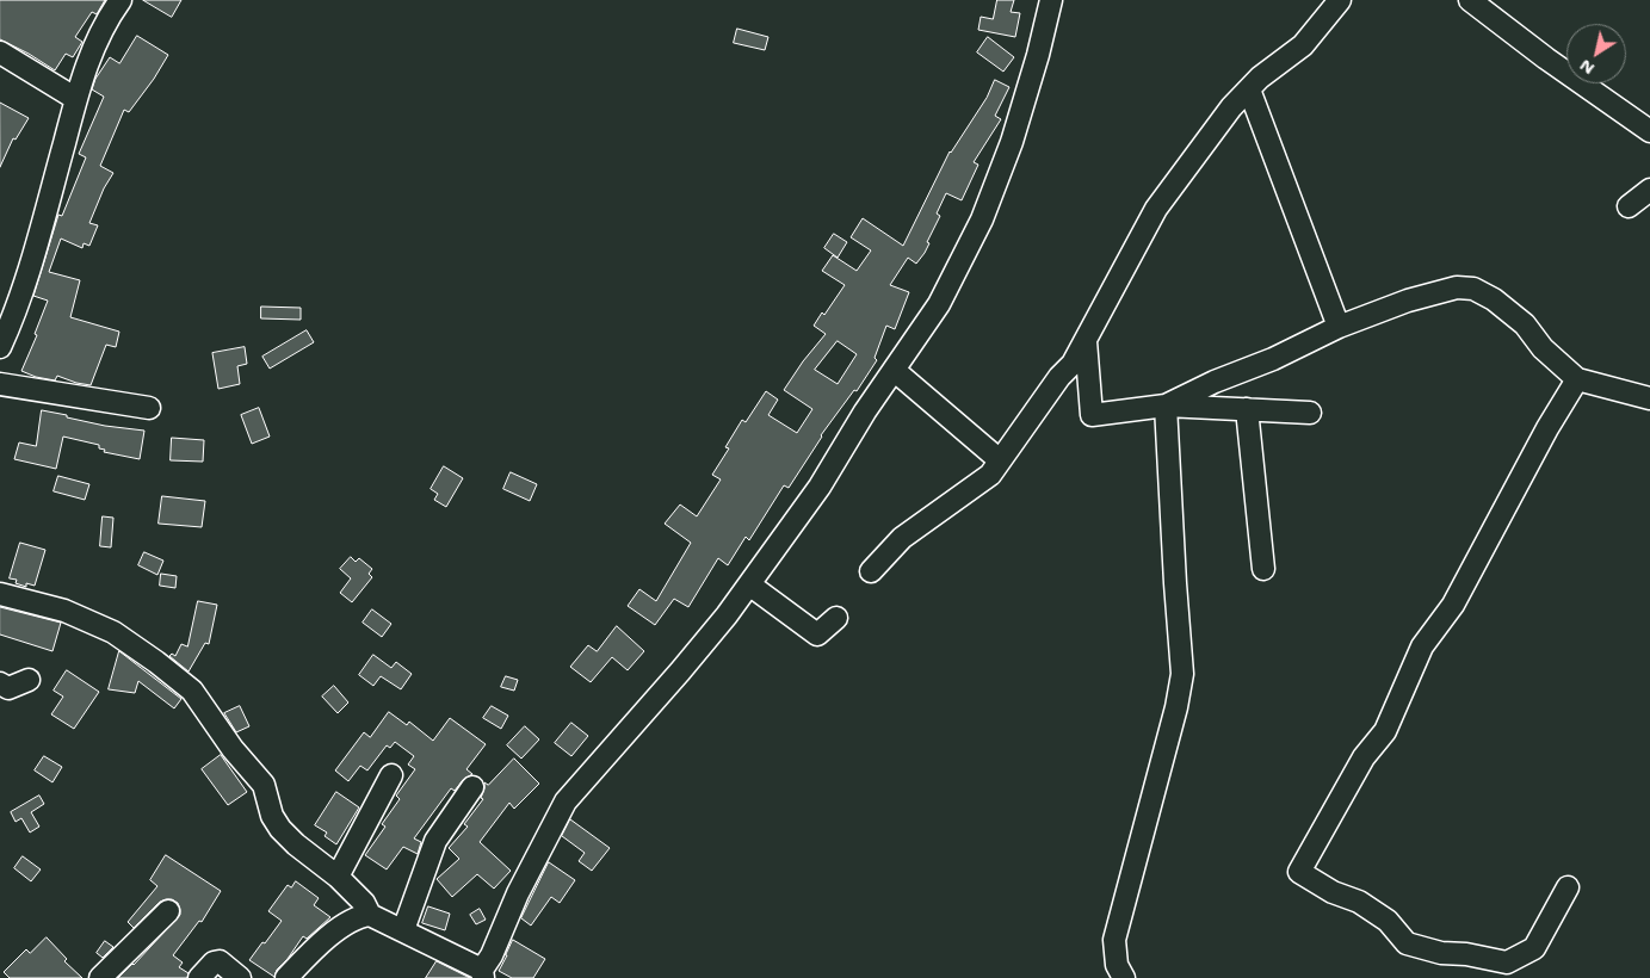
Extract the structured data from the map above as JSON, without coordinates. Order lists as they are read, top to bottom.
{
  "north": "bottom left"
}
